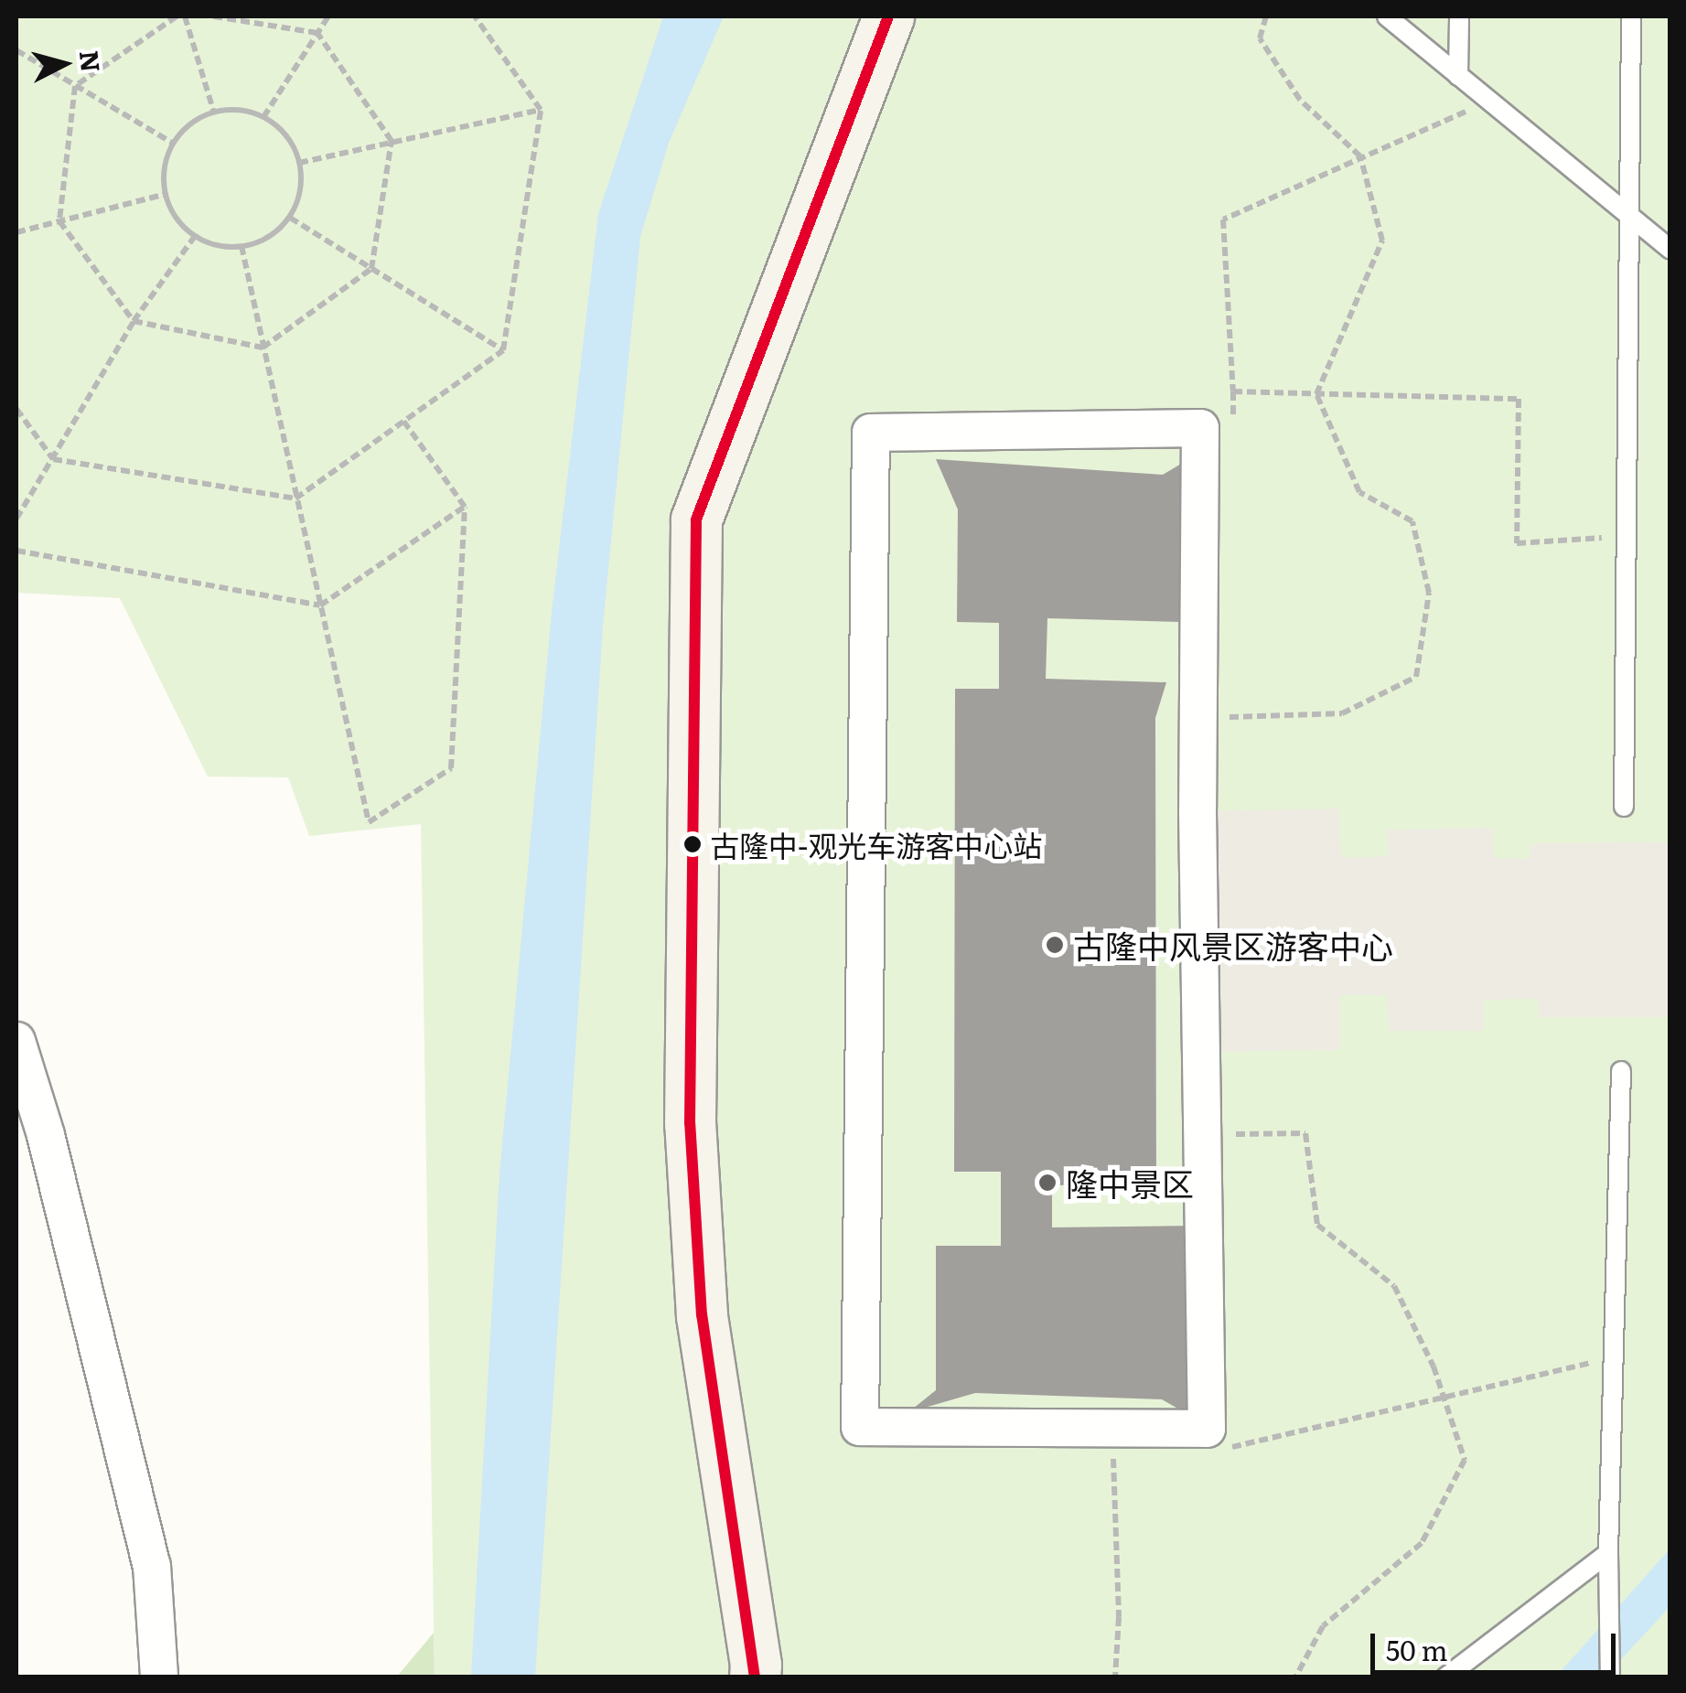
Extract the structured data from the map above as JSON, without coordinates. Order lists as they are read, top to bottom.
{
  "places": ["古隆中-观光车游客中心站", "古隆中风景区游客中心", "隆中景区"],
  "scale_bar": "50 m",
  "north": "right"
}
